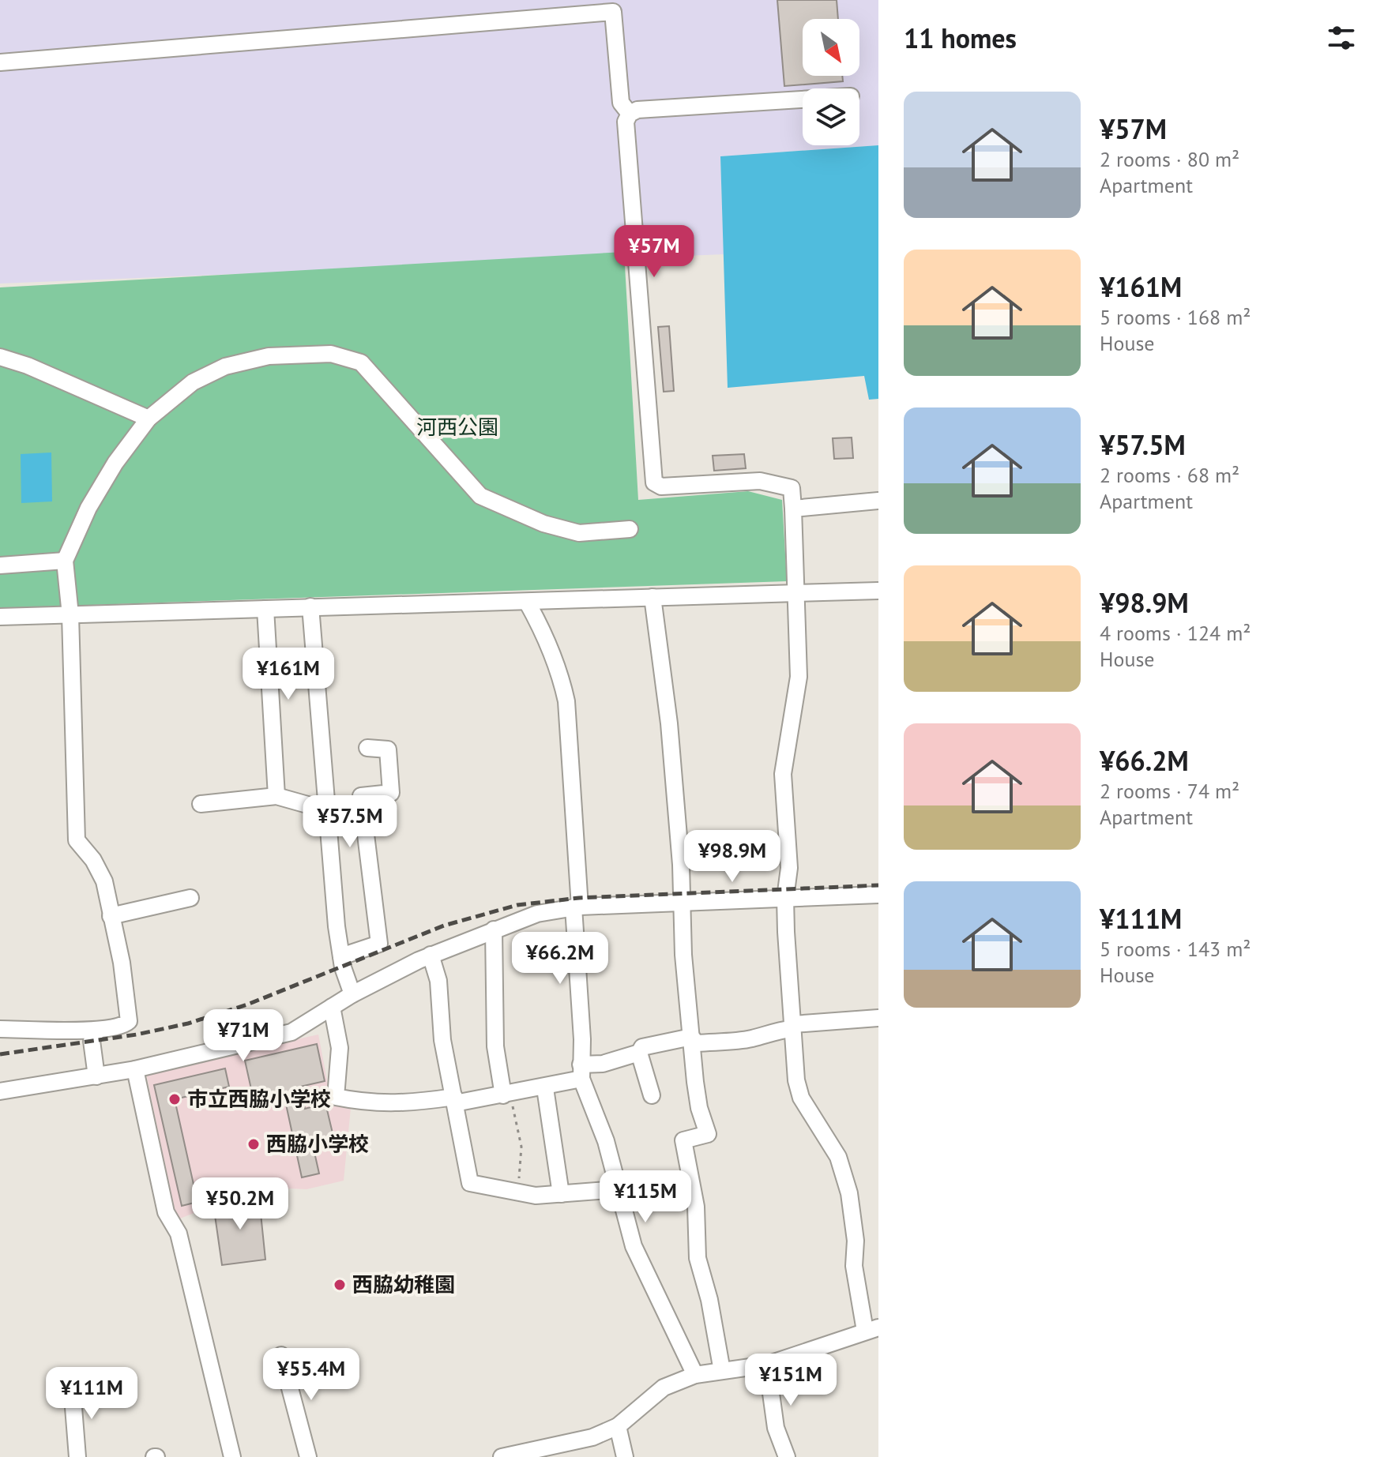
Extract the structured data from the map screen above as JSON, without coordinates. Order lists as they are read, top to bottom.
{
  "parks": ["河西公園"],
  "places": ["市立西脇小学校", "西脇小学校", "西脇幼稚園"],
  "north": "bottom right",
  "page": {
    "heading": "11 homes",
    "list": [
      {
        "name": "¥57M",
        "note": "2 rooms · 80 m² · Apartment"
      },
      {
        "name": "¥161M",
        "note": "5 rooms · 168 m² · House"
      },
      {
        "name": "¥57.5M",
        "note": "2 rooms · 68 m² · Apartment"
      },
      {
        "name": "¥98.9M",
        "note": "4 rooms · 124 m² · House"
      },
      {
        "name": "¥66.2M",
        "note": "2 rooms · 74 m² · Apartment"
      },
      {
        "name": "¥111M",
        "note": "5 rooms · 143 m² · House"
      }
    ],
    "price": [
      "¥57M",
      "¥161M",
      "¥57.5M",
      "¥98.9M",
      "¥66.2M",
      "¥71M",
      "¥115M",
      "¥50.2M",
      "¥55.4M",
      "¥151M",
      "¥111M"
    ]
  }
}
